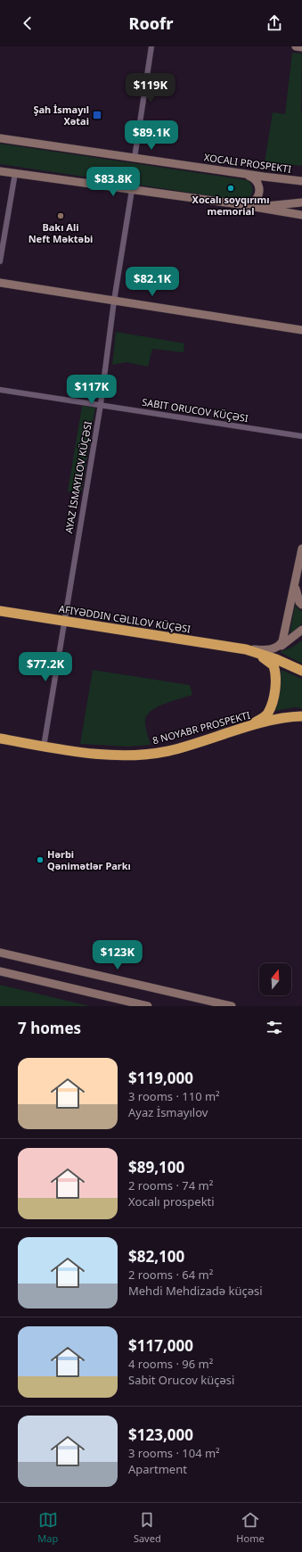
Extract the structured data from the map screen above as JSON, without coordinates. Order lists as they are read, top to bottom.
{
  "streets": {
    "highway": ["AFIYƏDDIN CƏLILOV KÜÇƏSI", "8 NOYABR PROSPEKTI"],
    "street": ["SABIT ORUCOV KÜÇƏSI"]
  },
  "places": {
    "transit": ["Şah İsmayıl Xətai"],
    "other": ["Xocalı soyqırımı memorial", "Bakı Ali Neft Məktəbi", "Hərbi Qənimətlər Parkı"]
  },
  "north": "top",
  "page": {
    "header": "Roofr",
    "price": [
      "$119K",
      "$89.1K",
      "$83.8K",
      "$82.1K",
      "$117K",
      "$77.2K",
      "$123K"
    ],
    "heading": "7 homes",
    "list": [
      {
        "name": "$119,000",
        "note": "3 rooms · 110 m² · Ayaz İsmayılov"
      },
      {
        "name": "$89,100",
        "note": "2 rooms · 74 m² · Xocalı prospekti"
      },
      {
        "name": "$82,100",
        "note": "2 rooms · 64 m² · Mehdi Mehdizadə küçəsi"
      },
      {
        "name": "$117,000",
        "note": "4 rooms · 96 m² · Sabit Orucov küçəsi"
      },
      {
        "name": "$123,000",
        "note": "3 rooms · 104 m² · Apartment"
      }
    ],
    "tabs": ["Map", "Saved", "Home"]
  }
}
